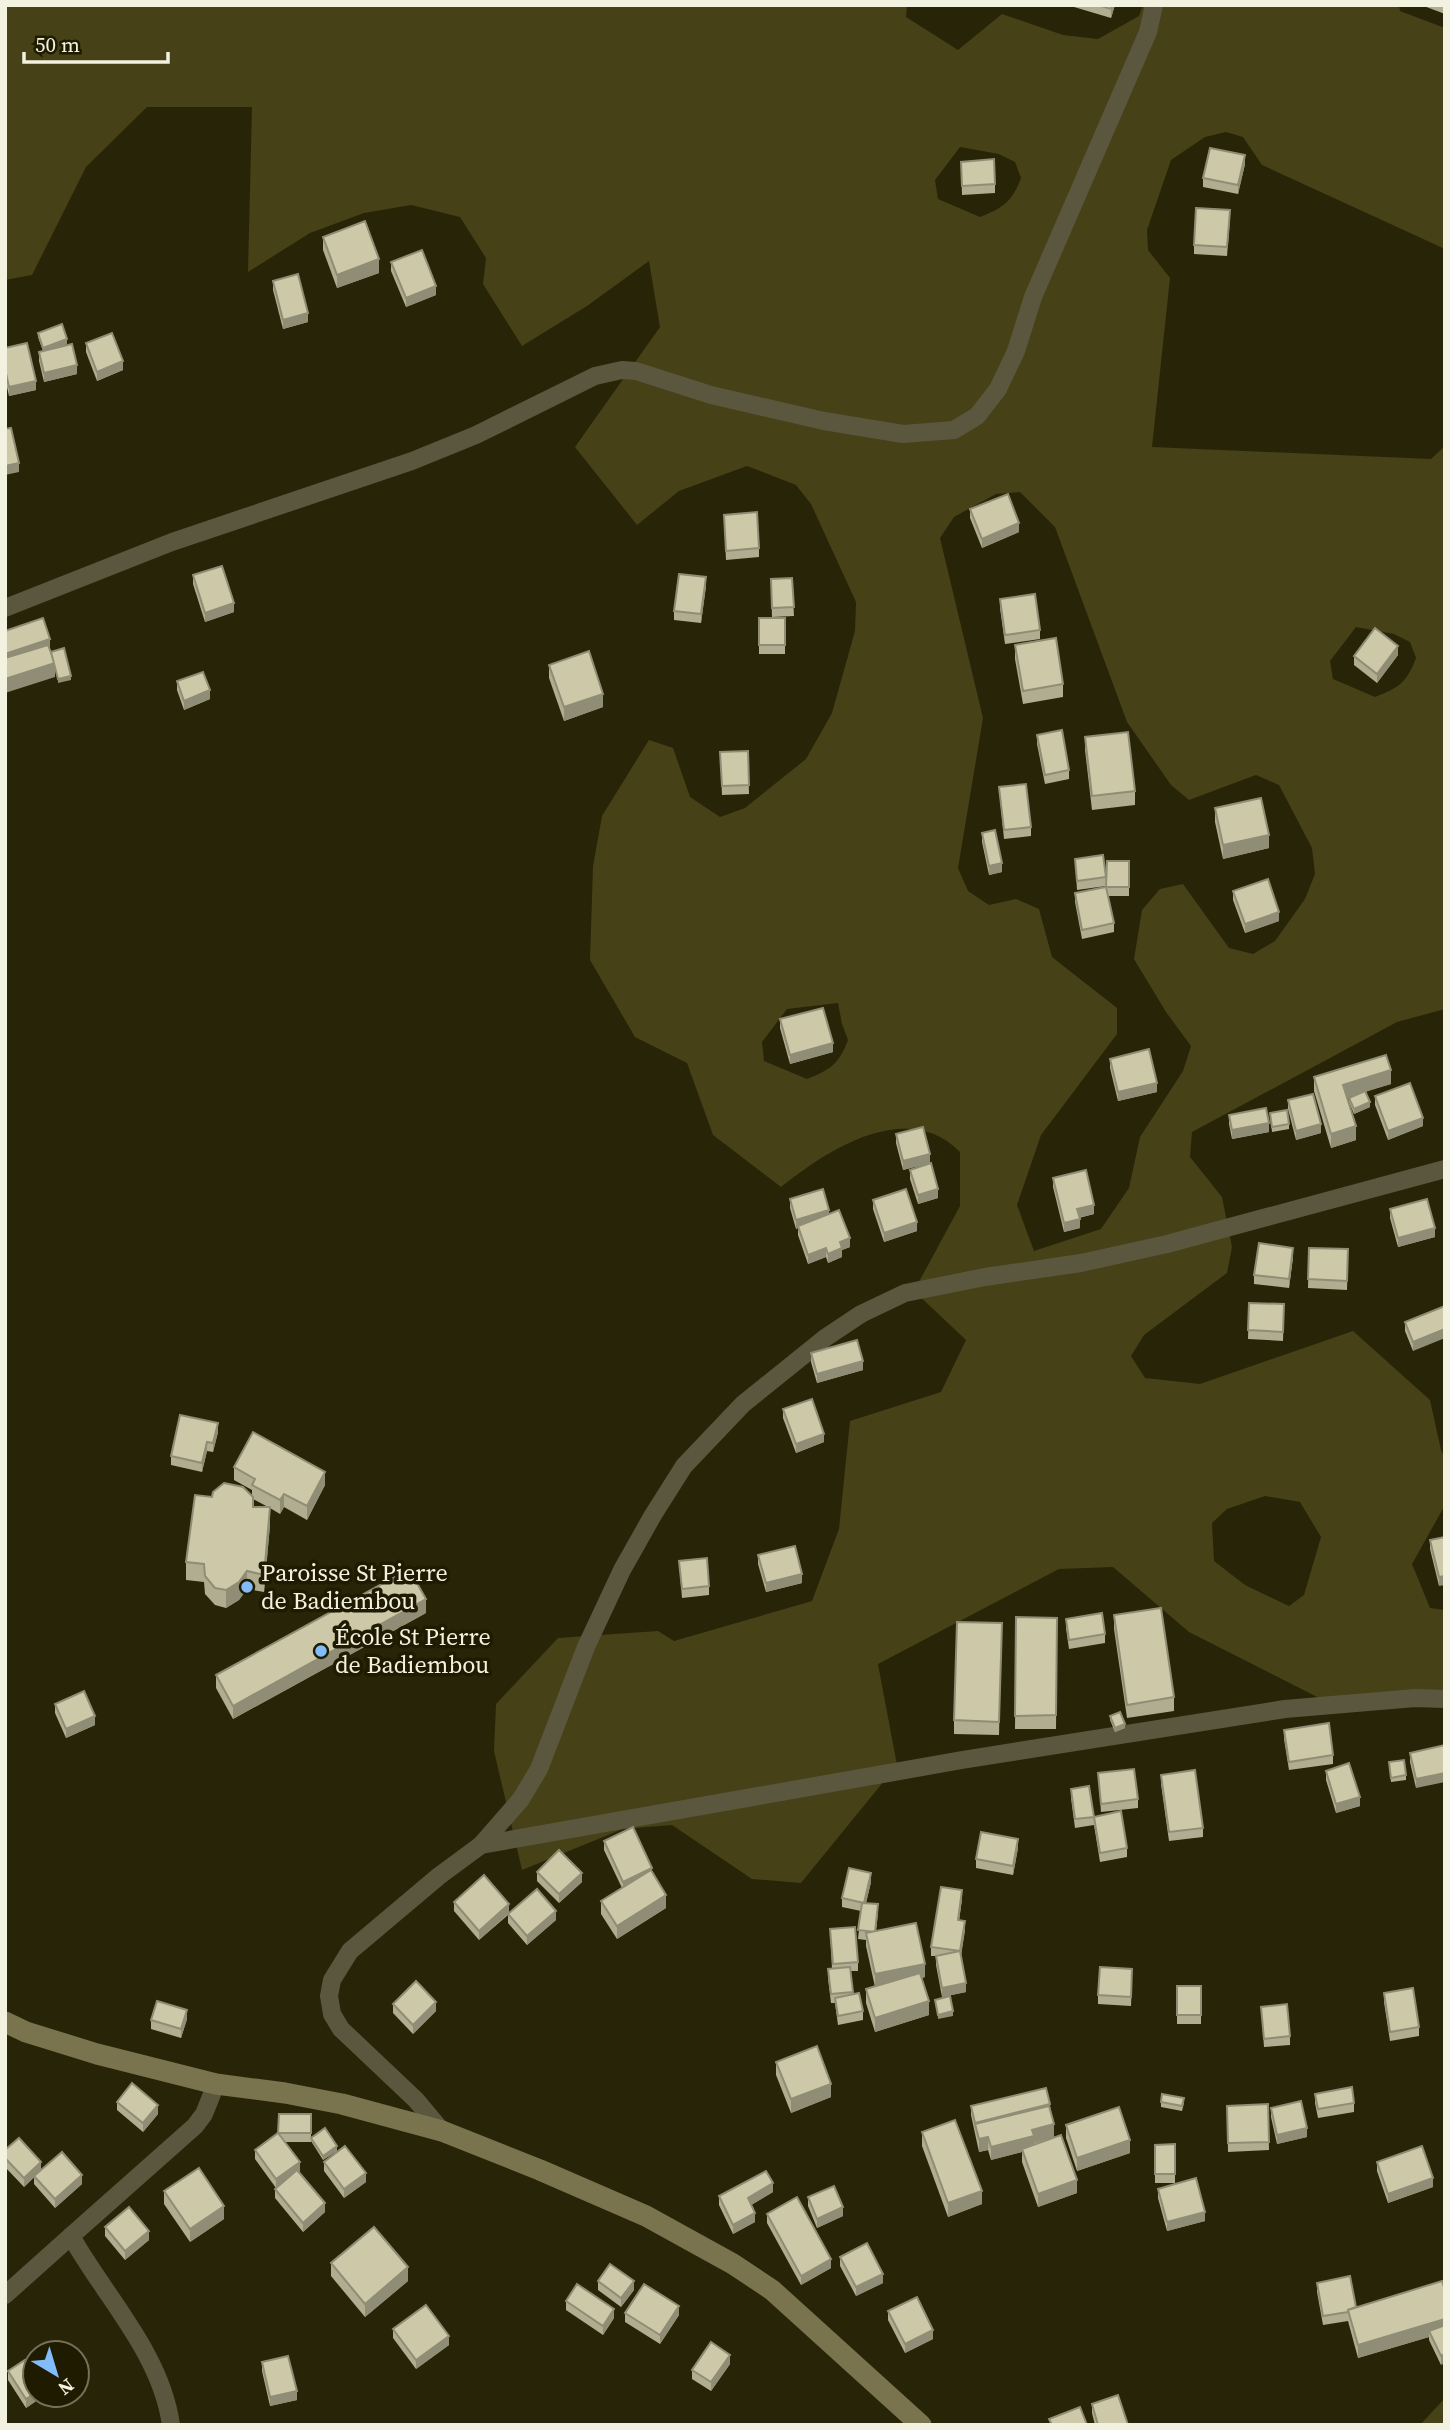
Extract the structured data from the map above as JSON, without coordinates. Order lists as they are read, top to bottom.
{
  "places": ["Paroisse St Pierre de Badiembou", "École St Pierre de Badiembou"],
  "scale_bar": "50 m",
  "north": "bottom right"
}
